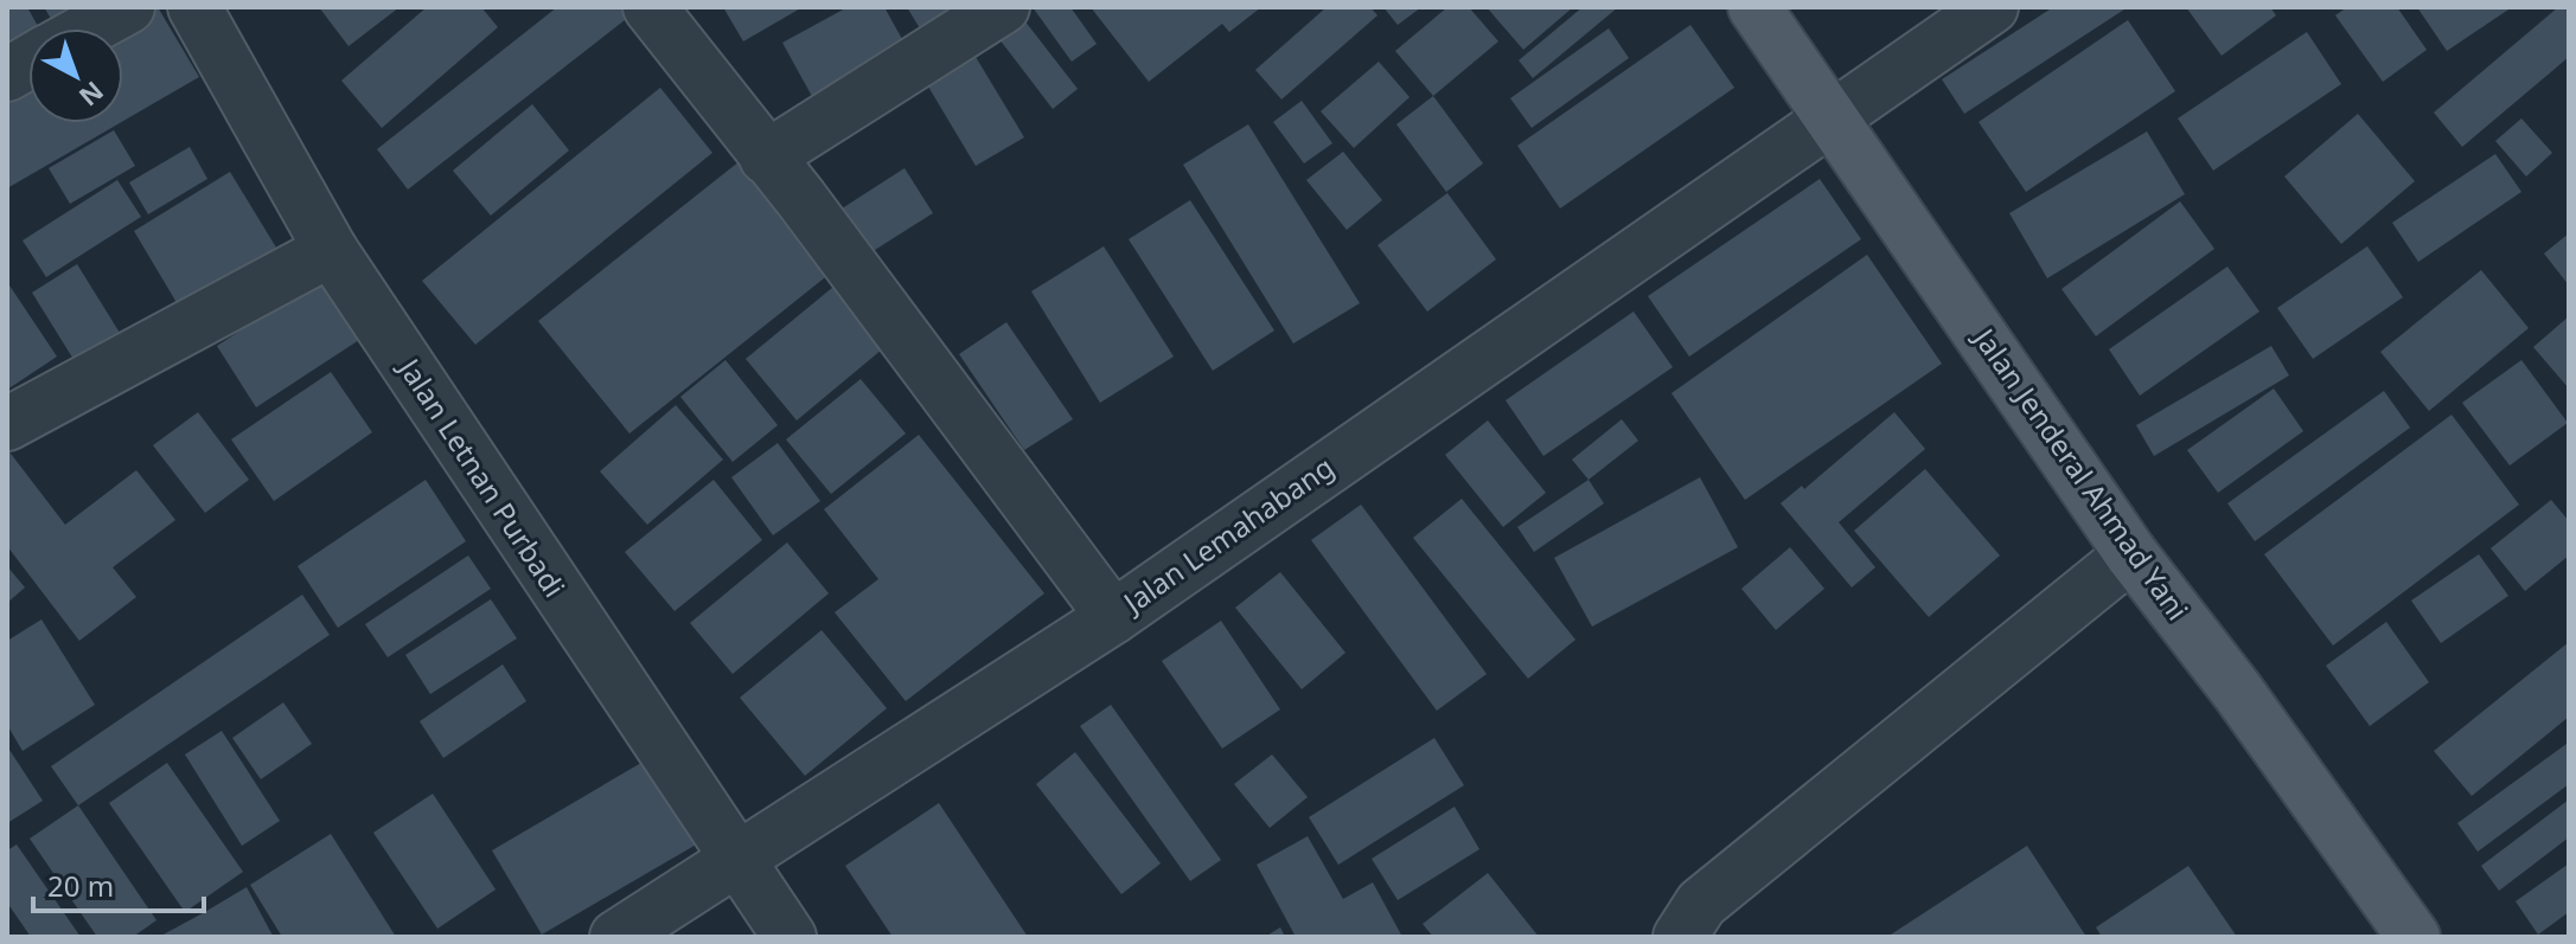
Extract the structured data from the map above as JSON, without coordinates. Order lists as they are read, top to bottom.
{
  "streets": {
    "main road": ["Jalan Jenderal Ahmad Yani"],
    "street": ["Jalan Letnan Purbadi", "Jalan Lemahabang"]
  },
  "crossings": [
    ["Jalan Jenderal Ahmad Yani", "Jalan Lemahabang"],
    ["Jalan Letnan Purbadi", "Jalan Lemahabang"]
  ],
  "scale_bar": "20 m",
  "north": "bottom right"
}
